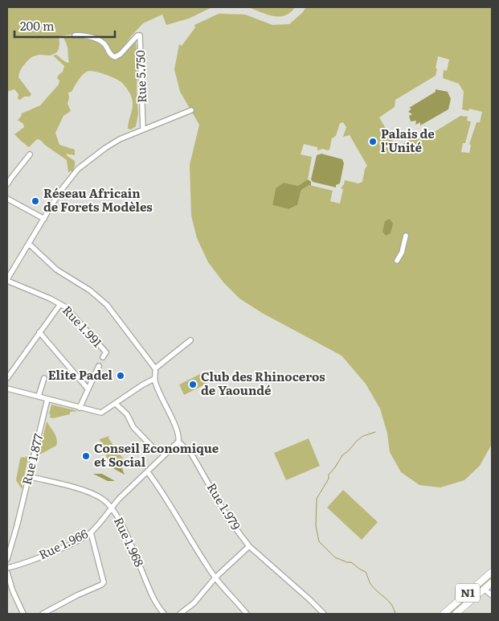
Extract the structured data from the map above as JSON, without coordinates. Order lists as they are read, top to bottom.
{
  "streets": {
    "highway": ["N1"],
    "street": [
      "Rue 5.750",
      "Rue 1.991",
      "Rue 1.877",
      "Rue 1.979",
      "Rue 1.968",
      "Rue 1.966"
    ]
  },
  "crossings": [
    ["Rue 1.877", "Rue 1.968"],
    ["Rue 1.979", "Rue 1.966"],
    ["Rue 1.968", "Rue 1.966"]
  ],
  "places": [
    "Palais de l'Unité",
    "Réseau Africain de Forets Modèles",
    "Elite Padel",
    "Club des Rhinoceros de Yaoundé",
    "Conseil Economique et Social"
  ],
  "scale_bar": "200 m"
}
